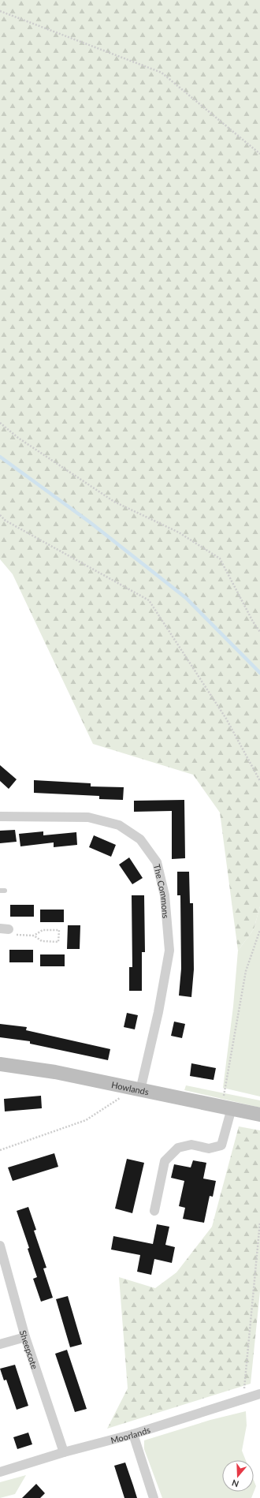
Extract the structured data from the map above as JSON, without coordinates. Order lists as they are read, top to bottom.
{
  "streets": {
    "street": [
      "The Commons",
      "Howlands",
      "Sheepcote",
      "Moorlands"
    ]
  },
  "crossings": [
    ["The Commons", "Howlands"],
    ["Sheepcote", "Moorlands"]
  ],
  "north": "bottom"
}
